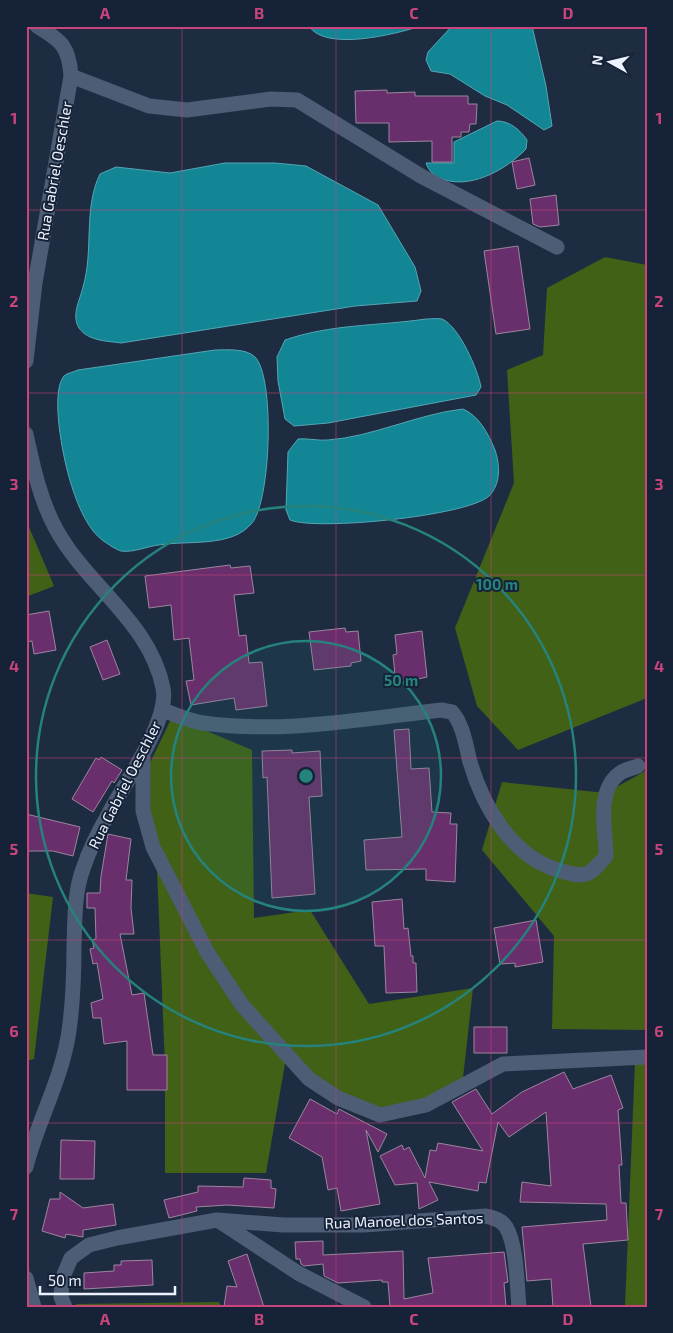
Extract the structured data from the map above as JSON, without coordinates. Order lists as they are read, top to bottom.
{
  "streets": {
    "street": ["Rua Gabriel Oeschler", "Rua Manoel dos Santos"]
  },
  "scale_bar": "50 m",
  "north": "left",
  "grid": {
    "columns": [
      "A",
      "B",
      "C",
      "D"
    ],
    "rows": [
      "1",
      "2",
      "3",
      "4",
      "5",
      "6",
      "7"
    ]
  },
  "rings": ["100 m", "50 m"]
}
